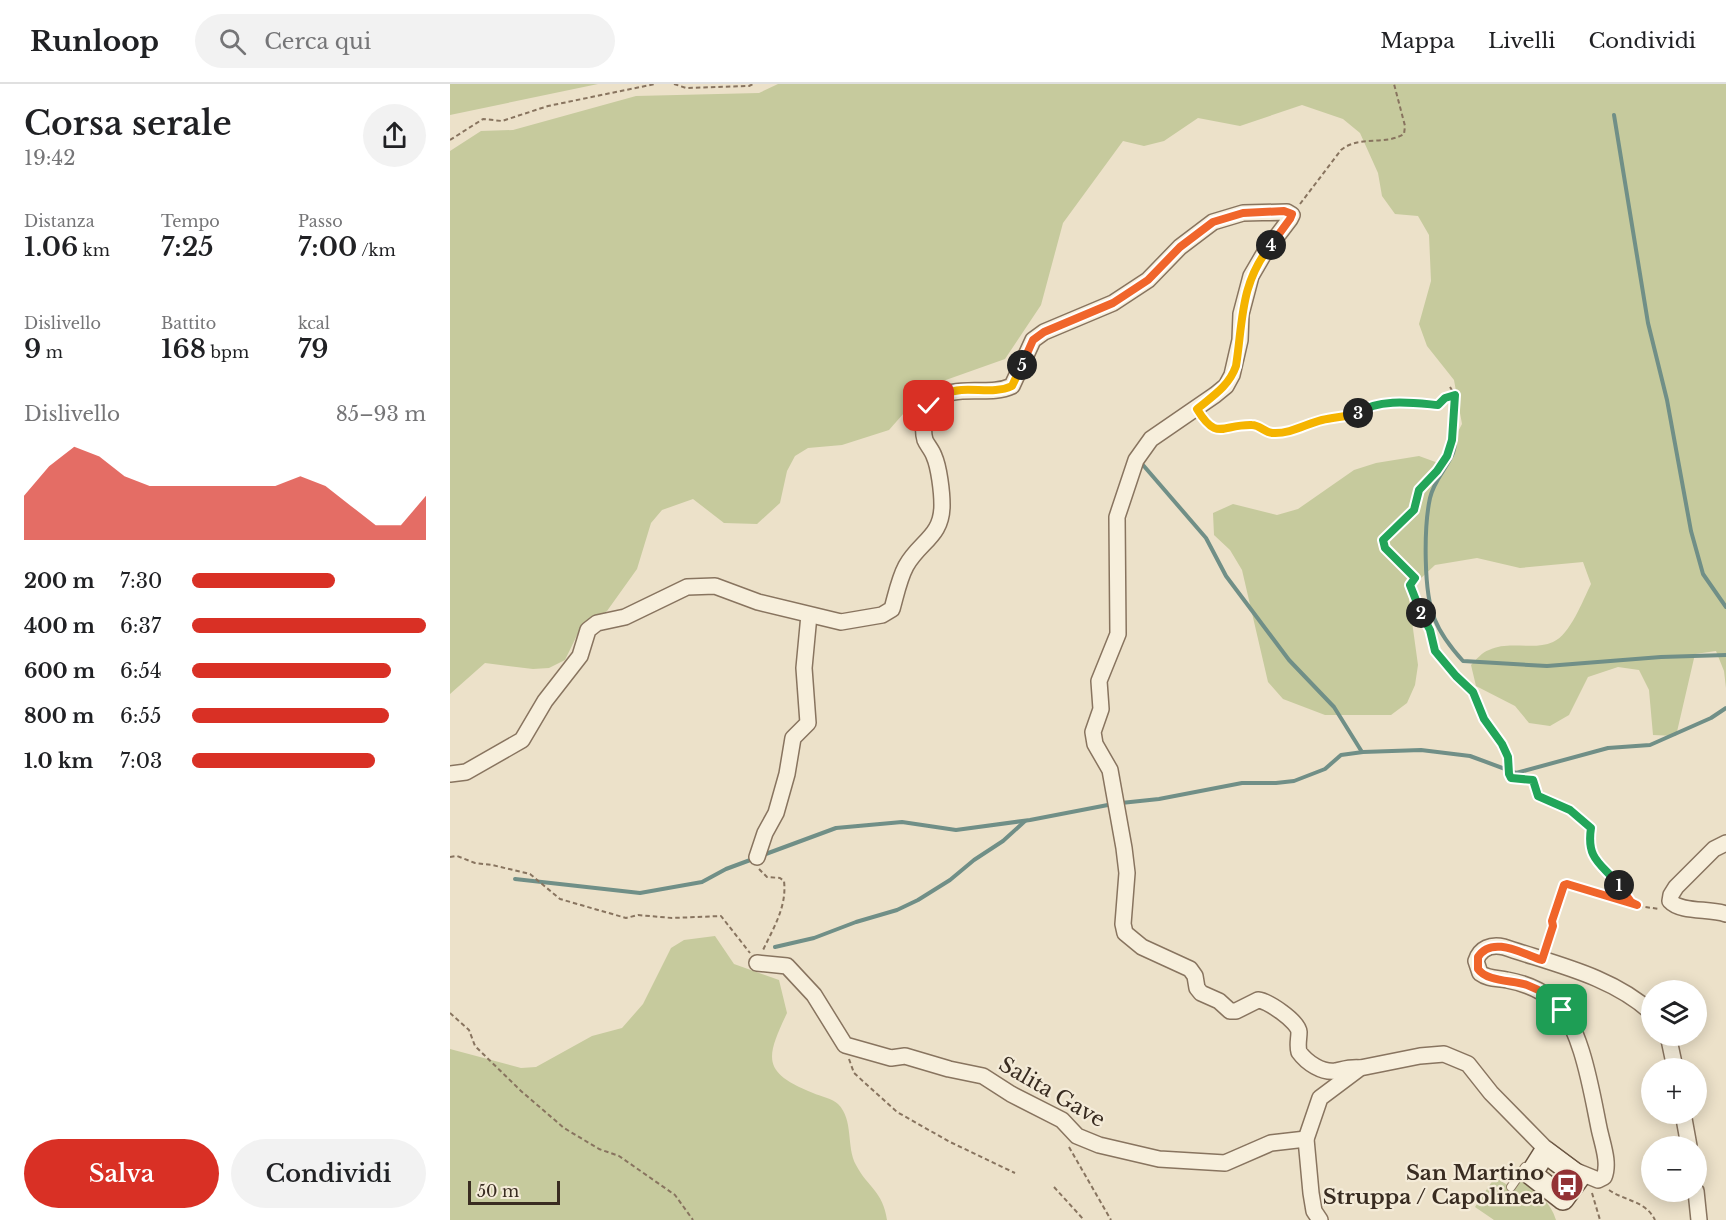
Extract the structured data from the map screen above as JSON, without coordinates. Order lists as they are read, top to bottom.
{
  "streets": {
    "street": ["Salita Gave"]
  },
  "places": {
    "bus stop": ["San Martino Struppa / Capolinea"]
  },
  "scale_bar": "50 m",
  "page": {
    "header": "Runloop",
    "search": "Cerca qui",
    "nav": ["Mappa", "Livelli", "Condividi"],
    "heading": ["Corsa serale", "19:42"],
    "stats": [
      ["Distanza", "1.06 km"],
      ["Tempo", "7:25"],
      ["Passo", "7:00 /km"],
      ["Dislivello", "9 m"],
      ["Battito", "168 bpm"],
      ["kcal", "79"]
    ],
    "pins": [
      "4",
      "5",
      "3",
      "2",
      "1"
    ],
    "chart": ["Dislivello", "85–93 m"],
    "list": [
      {
        "name": "200 m",
        "note": "7:30"
      },
      {
        "name": "400 m",
        "note": "6:37"
      },
      {
        "name": "600 m",
        "note": "6:54"
      },
      {
        "name": "800 m",
        "note": "6:55"
      },
      {
        "name": "1.0 km",
        "note": "7:03"
      }
    ],
    "map_buttons": ["+", "−"],
    "buttons": ["Salva", "Condividi"],
    "scale": "50 m"
  }
}
